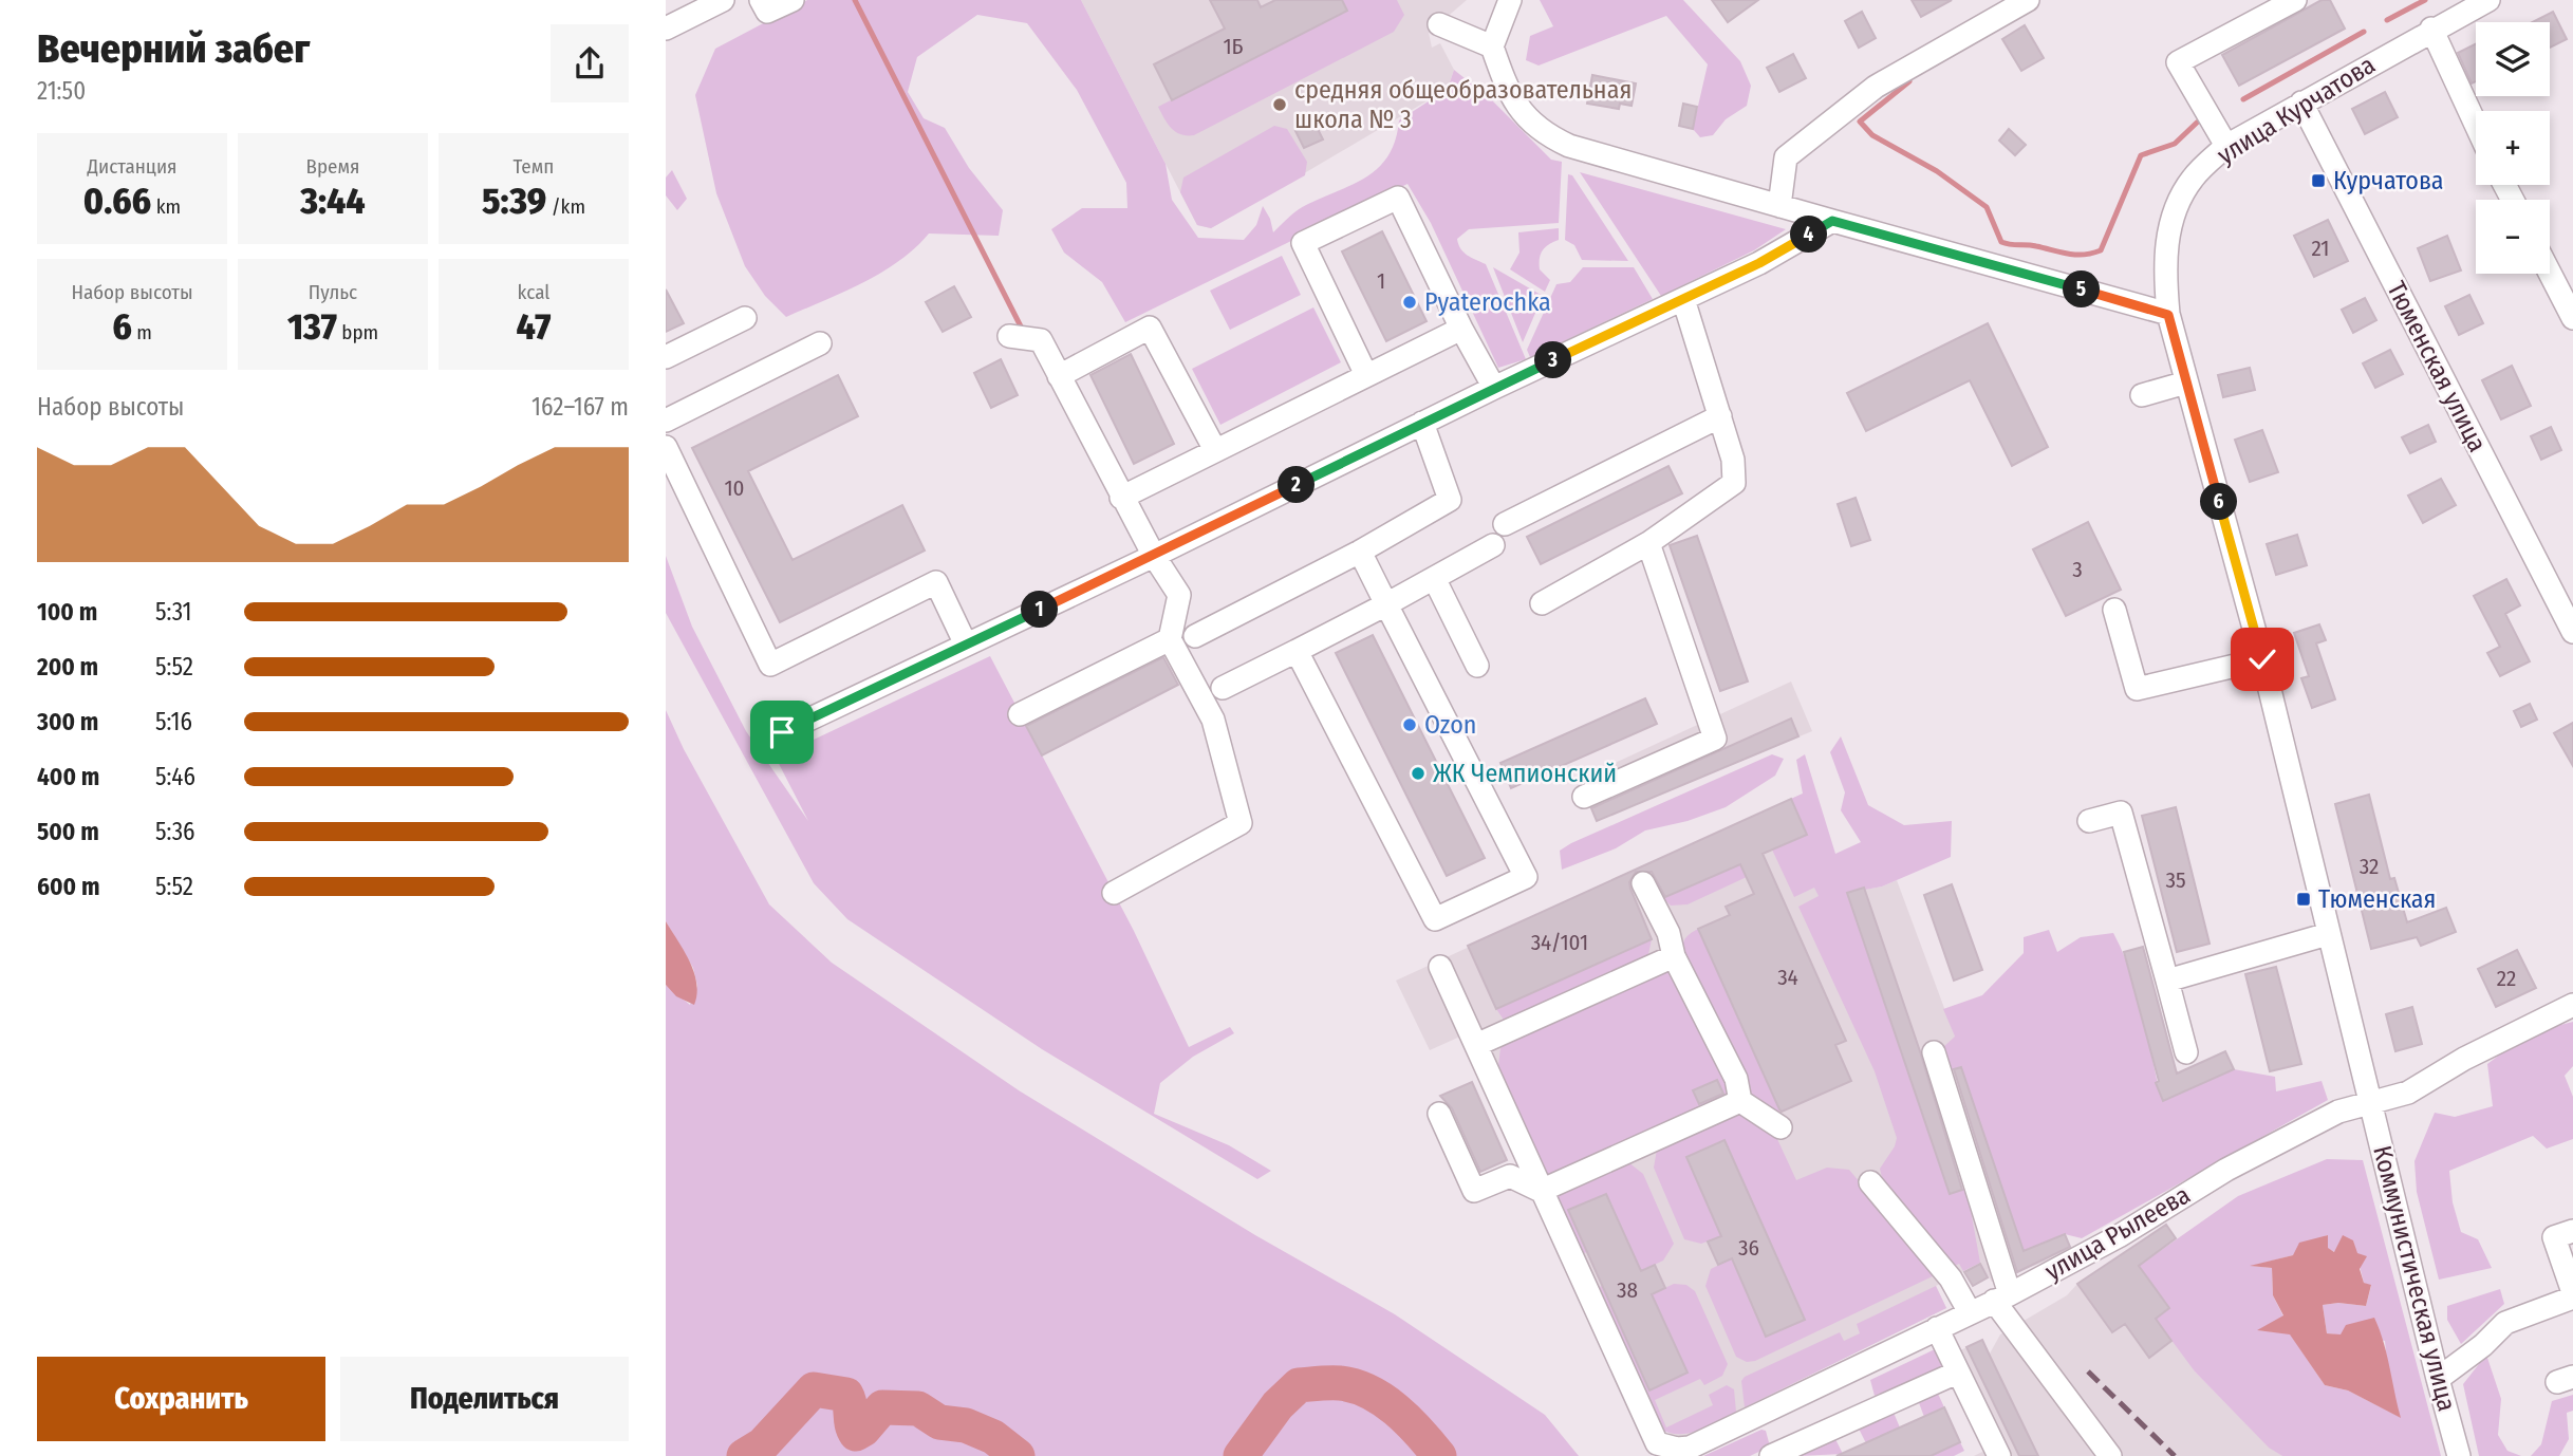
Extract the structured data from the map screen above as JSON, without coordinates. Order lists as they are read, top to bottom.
{
  "streets": {
    "street": [
      "улица Курчатова",
      "Тюменская улица",
      "улица Рылеева",
      "Коммунистическая улица"
    ]
  },
  "crossings": [
    ["улица Курчатова", "Тюменская улица"],
    ["улица Рылеева", "Коммунистическая улица"]
  ],
  "places": {
    "other": [
      "средняя общеобразовательная школа № 3",
      "Pyaterochka",
      "Ozon",
      "ЖК Чемпионский"
    ],
    "transit": ["Курчатова", "Тюменская"]
  },
  "house_numbers": [
    "1Б",
    "21",
    "1",
    "10",
    "3",
    "32",
    "35",
    "34/101",
    "34",
    "22",
    "36",
    "38"
  ],
  "page": {
    "heading": ["Вечерний забег", "21:50"],
    "map_buttons": ["+", "−"],
    "stats": [
      ["Дистанция", "0.66 km"],
      ["Время", "3:44"],
      ["Темп", "5:39 /km"],
      ["Набор высоты", "6 m"],
      ["Пульс", "137 bpm"],
      ["kcal", "47"]
    ],
    "pins": [
      "4",
      "5",
      "3",
      "2",
      "6",
      "1"
    ],
    "chart": ["Набор высоты", "162–167 m"],
    "list": [
      {
        "name": "100 m",
        "note": "5:31"
      },
      {
        "name": "200 m",
        "note": "5:52"
      },
      {
        "name": "300 m",
        "note": "5:16"
      },
      {
        "name": "400 m",
        "note": "5:46"
      },
      {
        "name": "500 m",
        "note": "5:36"
      },
      {
        "name": "600 m",
        "note": "5:52"
      }
    ],
    "buttons": ["Сохранить", "Поделиться"]
  }
}
